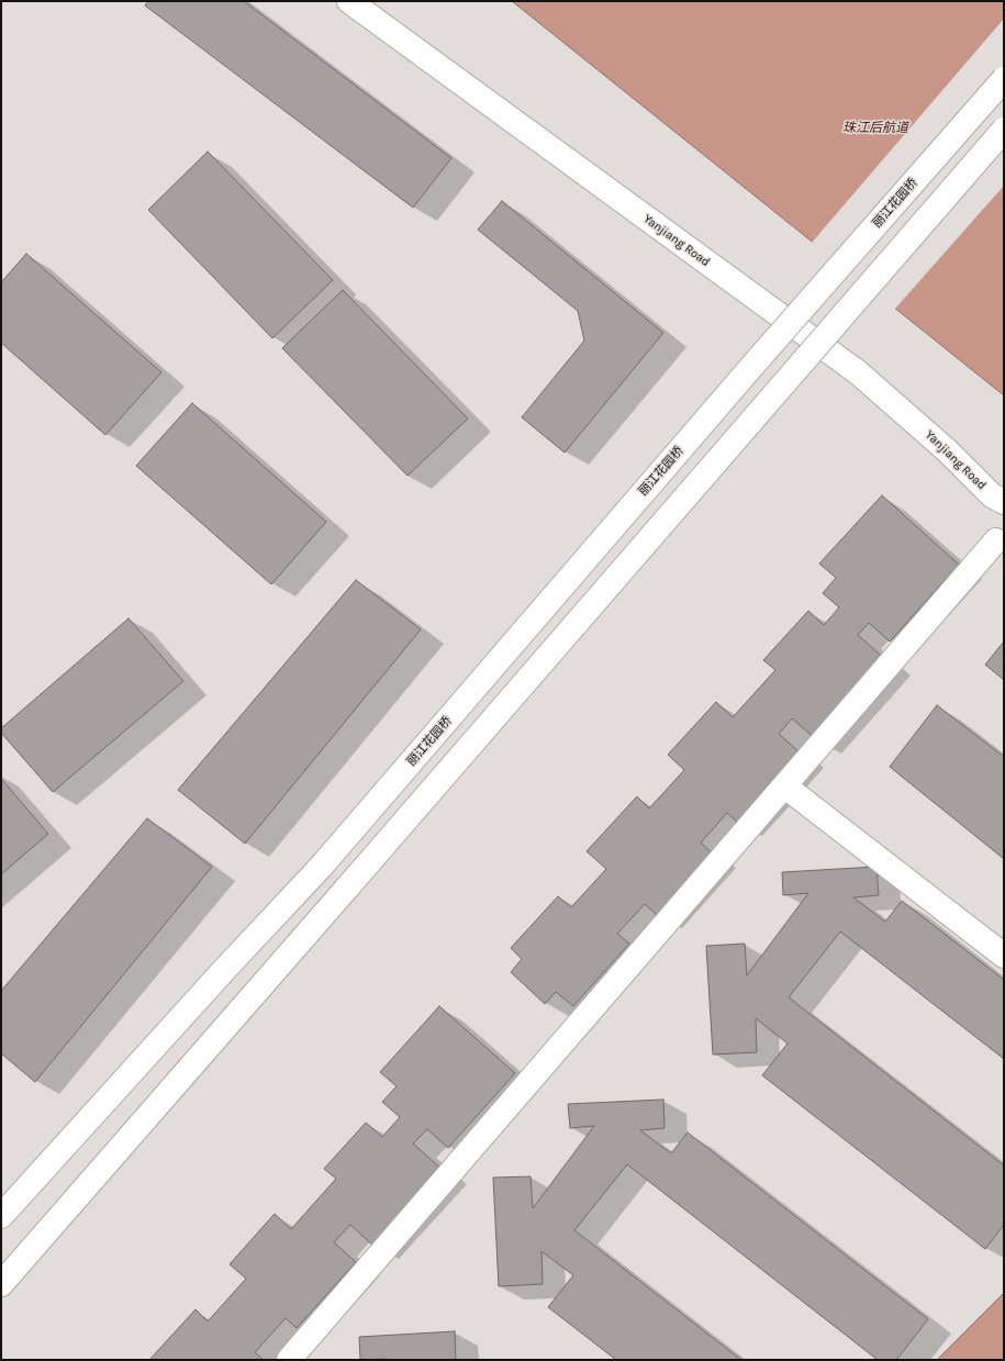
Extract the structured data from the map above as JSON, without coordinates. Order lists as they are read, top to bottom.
{
  "streets": {
    "street": ["丽江花园桥", "Yanjiang Road"]
  },
  "water": ["珠江后航道"]
}
